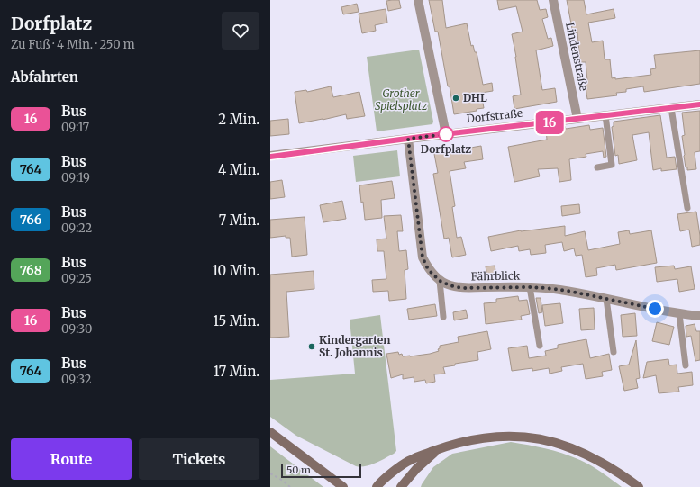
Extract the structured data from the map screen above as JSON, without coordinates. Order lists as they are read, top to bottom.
{
  "streets": {
    "street": ["Lindenstraße", "Dorfstraße", "Fährblick"]
  },
  "crossings": [
    ["Lindenstraße", "Dorfstraße"],
    ["Dorfstraße", "Fährblick"]
  ],
  "parks": ["Grother Spielsplatz"],
  "places": ["DHL", "Dorfplatz", "Kindergarten St. Johannis"],
  "lines": ["bus line 16"],
  "scale_bar": "50 m",
  "page": {
    "heading": [
      ["Dorfplatz", "Zu Fuß · 4 Min. · 250 m"],
      "Abfahrten"
    ],
    "on_map": "16",
    "list": [
      {
        "mark": "16",
        "name": "Bus",
        "note": "09:17",
        "value": "2 Min."
      },
      {
        "mark": "764",
        "name": "Bus",
        "note": "09:19",
        "value": "4 Min."
      },
      {
        "mark": "766",
        "name": "Bus",
        "note": "09:22",
        "value": "7 Min."
      },
      {
        "mark": "768",
        "name": "Bus",
        "note": "09:25",
        "value": "10 Min."
      },
      {
        "mark": "16",
        "name": "Bus",
        "note": "09:30",
        "value": "15 Min."
      },
      {
        "mark": "764",
        "name": "Bus",
        "note": "09:32",
        "value": "17 Min."
      }
    ],
    "buttons": ["Route", "Tickets"],
    "scale": "50 m"
  }
}
